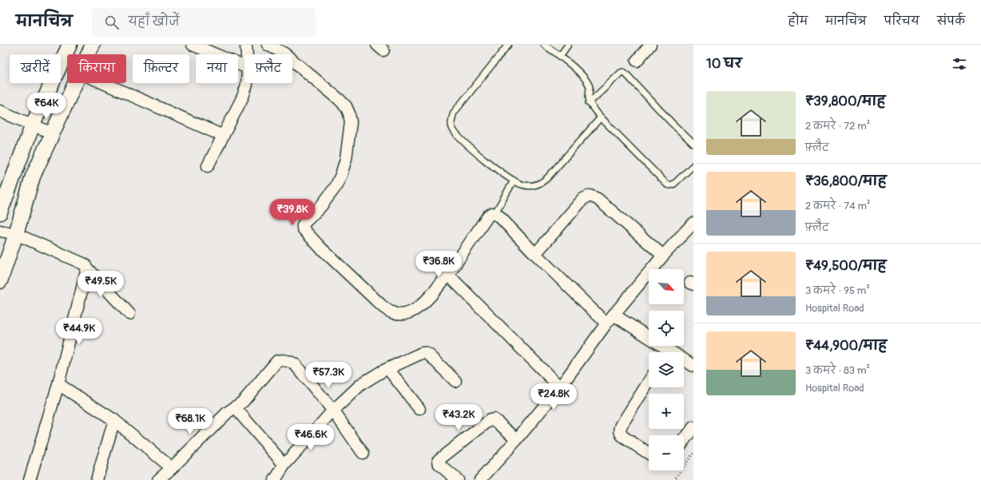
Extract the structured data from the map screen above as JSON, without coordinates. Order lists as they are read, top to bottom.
{
  "north": "bottom right",
  "page": {
    "header": "मानचित्र",
    "search": "यहाँ खोजें",
    "nav": [
      "होम",
      "मानचित्र",
      "परिचय",
      "संपर्क"
    ],
    "heading": "10 घर",
    "chip": [
      "खरीदें",
      "किराया",
      "फ़िल्टर",
      "नया",
      "फ़्लैट"
    ],
    "list": [
      {
        "name": "₹39,800/माह",
        "note": "2 कमरे · 72 m² · फ़्लैट"
      },
      {
        "name": "₹36,800/माह",
        "note": "2 कमरे · 74 m² · फ़्लैट"
      },
      {
        "name": "₹49,500/माह",
        "note": "3 कमरे · 95 m² · Hospital Road"
      },
      {
        "name": "₹44,900/माह",
        "note": "3 कमरे · 83 m² · Hospital Road"
      }
    ],
    "price": [
      "₹64K",
      "₹39.8K",
      "₹36.8K",
      "₹49.5K",
      "₹44.9K",
      "₹57.3K",
      "₹24.8K",
      "₹43.2K",
      "₹68.1K",
      "₹46.6K"
    ],
    "map_buttons": ["+", "−"]
  }
}
